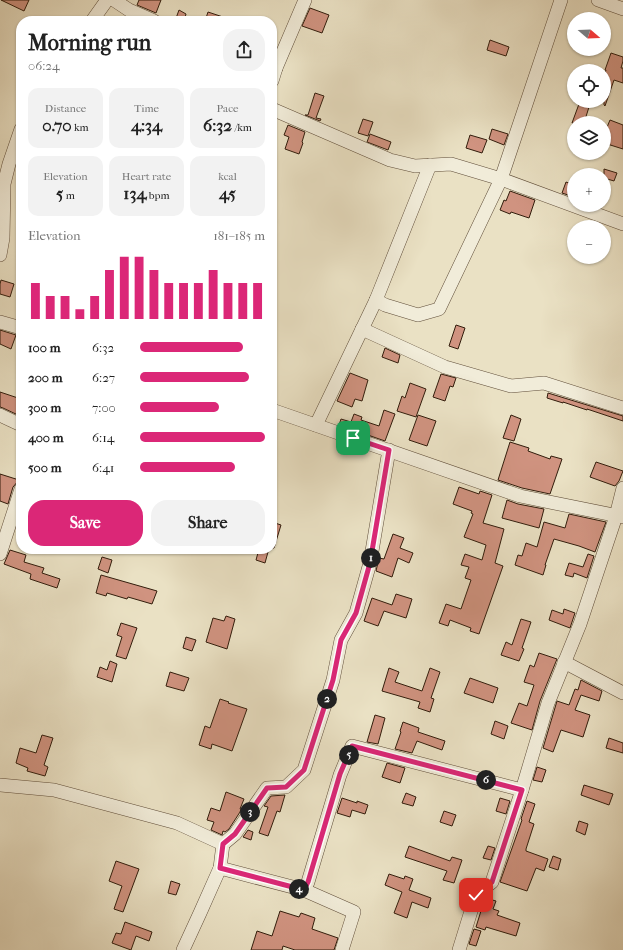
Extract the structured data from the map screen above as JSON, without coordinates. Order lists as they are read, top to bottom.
{
  "north": "right",
  "page": {
    "map_buttons": ["+", "−"],
    "heading": ["Morning run", "06:24"],
    "stats": [
      ["Distance", "0.70 km"],
      ["Time", "4:34"],
      ["Pace", "6:32 /km"],
      ["Elevation", "5 m"],
      ["Heart rate", "134 bpm"],
      ["kcal", "45"]
    ],
    "chart": ["Elevation", "181–185 m"],
    "list": [
      {
        "name": "100 m",
        "note": "6:32"
      },
      {
        "name": "200 m",
        "note": "6:27"
      },
      {
        "name": "300 m",
        "note": "7:00"
      },
      {
        "name": "400 m",
        "note": "6:14"
      },
      {
        "name": "500 m",
        "note": "6:41"
      }
    ],
    "buttons": ["Save", "Share"],
    "pins": [
      "1",
      "2",
      "5",
      "6",
      "3",
      "4"
    ]
  }
}
